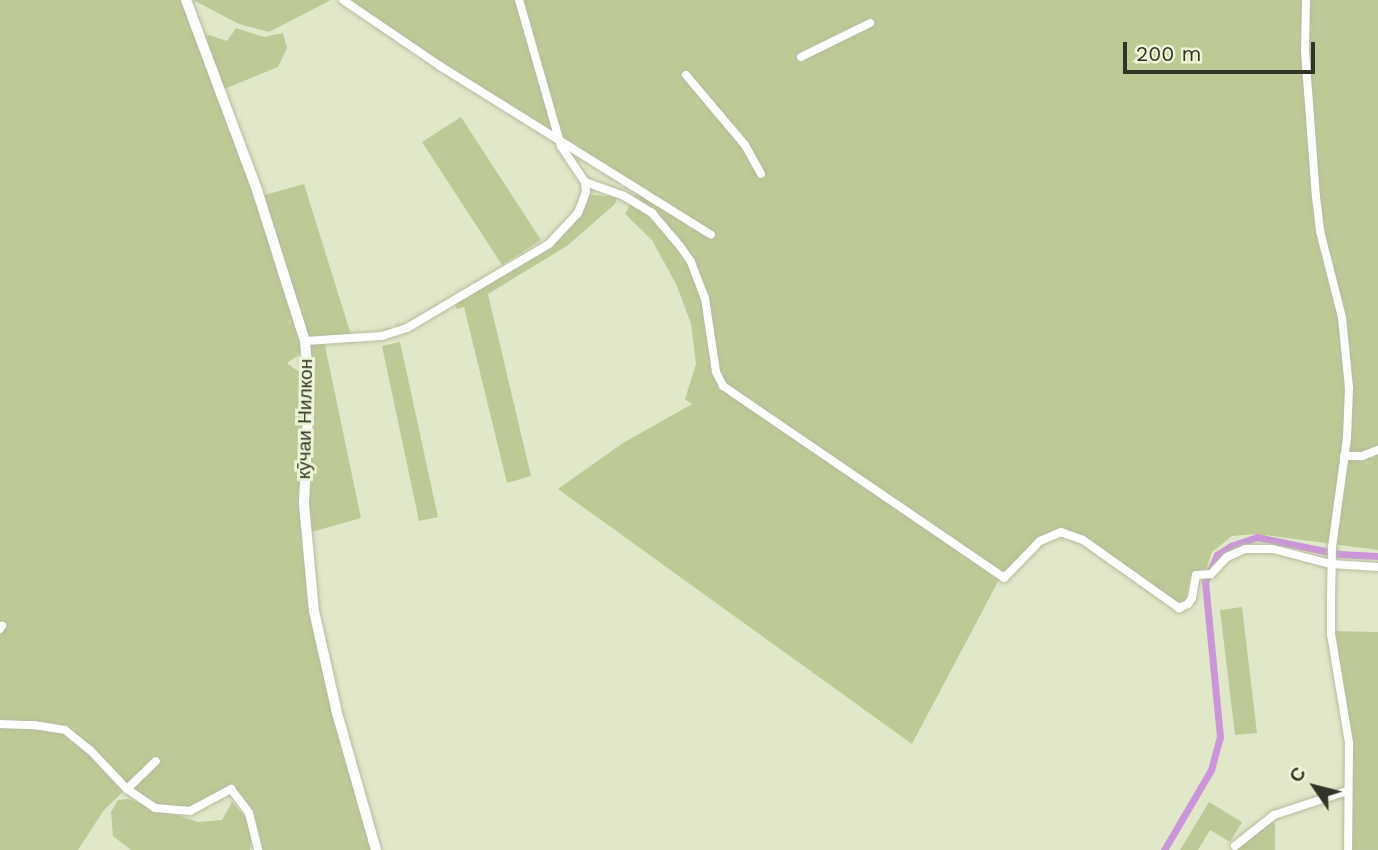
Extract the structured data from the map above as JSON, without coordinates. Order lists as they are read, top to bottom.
{
  "streets": {
    "street": ["кӯчаи Нилкон"]
  },
  "scale_bar": "200 m",
  "north": "top left"
}
